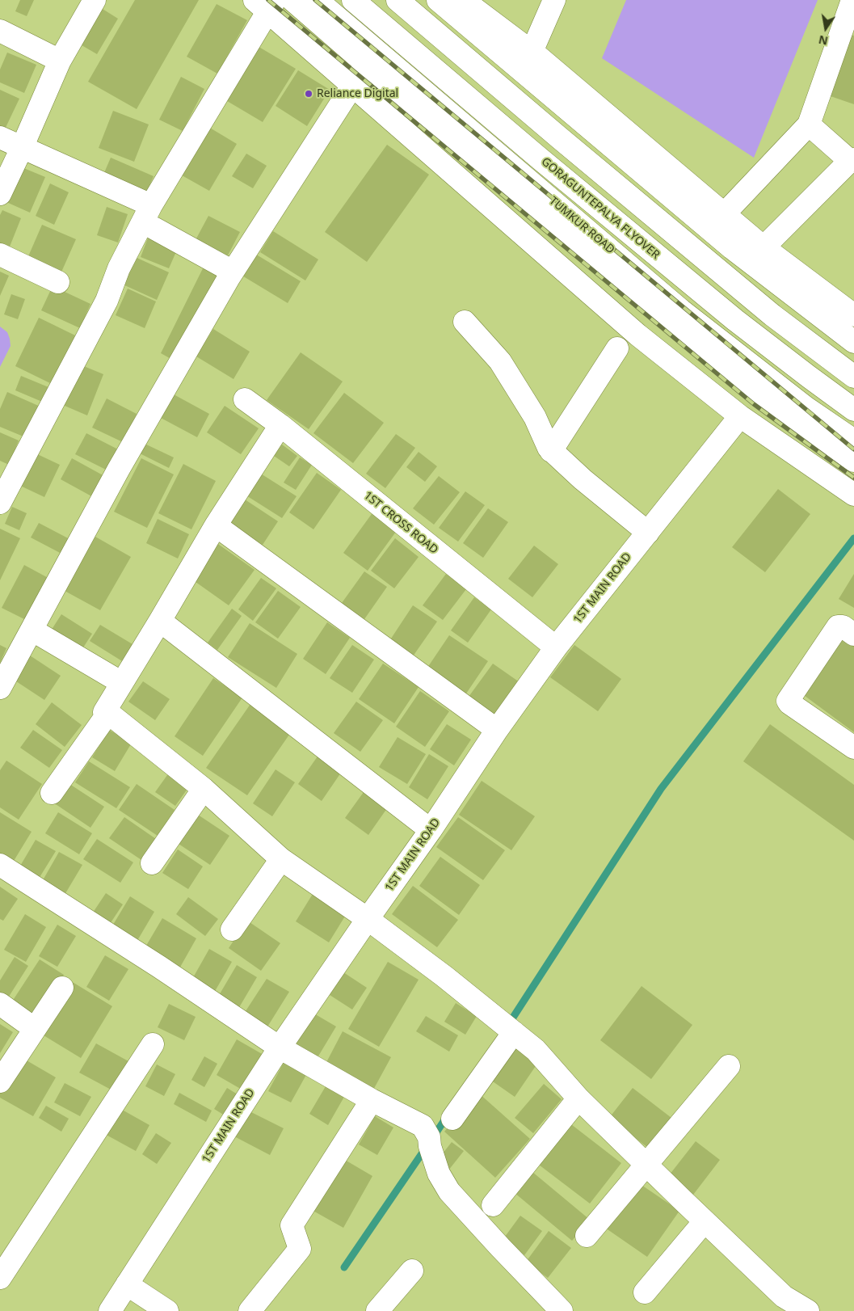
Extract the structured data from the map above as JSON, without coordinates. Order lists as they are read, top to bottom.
{
  "streets": {
    "main road": [
      "GORAGUNTEPALYA FLYOVER",
      "TUMKUR ROAD",
      "1ST CROSS ROAD",
      "1ST MAIN ROAD"
    ]
  },
  "crossings": [
    ["1ST CROSS ROAD", "1ST MAIN ROAD"]
  ],
  "places": ["Reliance Digital"],
  "north": "bottom"
}
